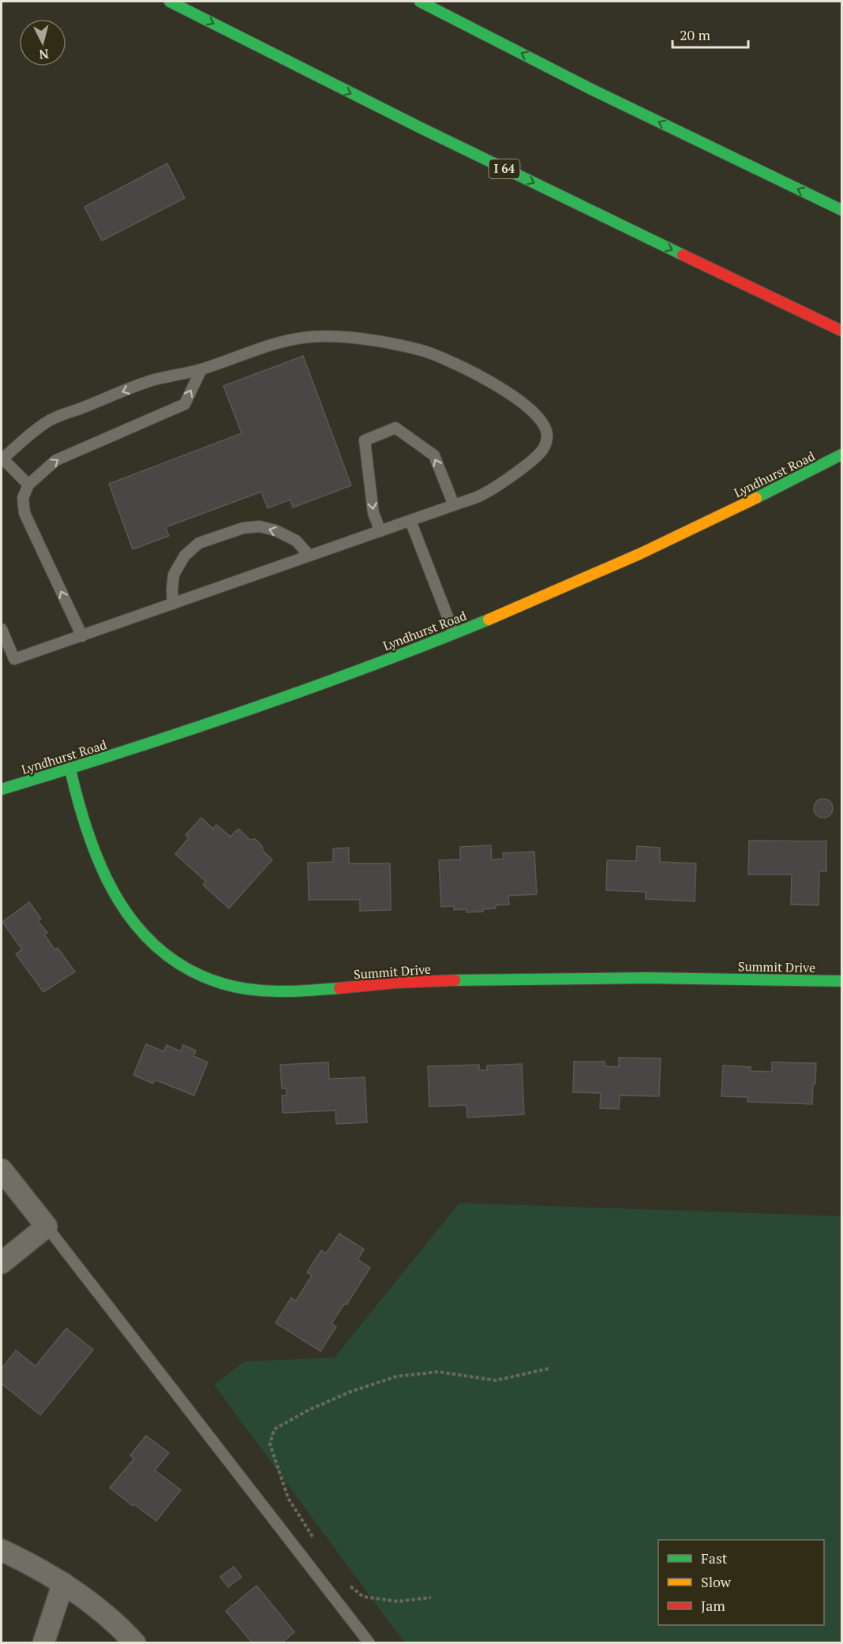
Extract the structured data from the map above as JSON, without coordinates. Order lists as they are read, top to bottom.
{
  "streets": {
    "main road": ["I 64", "Lyndhurst Road", "Summit Drive"]
  },
  "crossings": [
    ["Lyndhurst Road", "Summit Drive"]
  ],
  "legend": ["Fast", "Slow", "Jam"],
  "scale_bar": "20 m",
  "north": "bottom"
}
